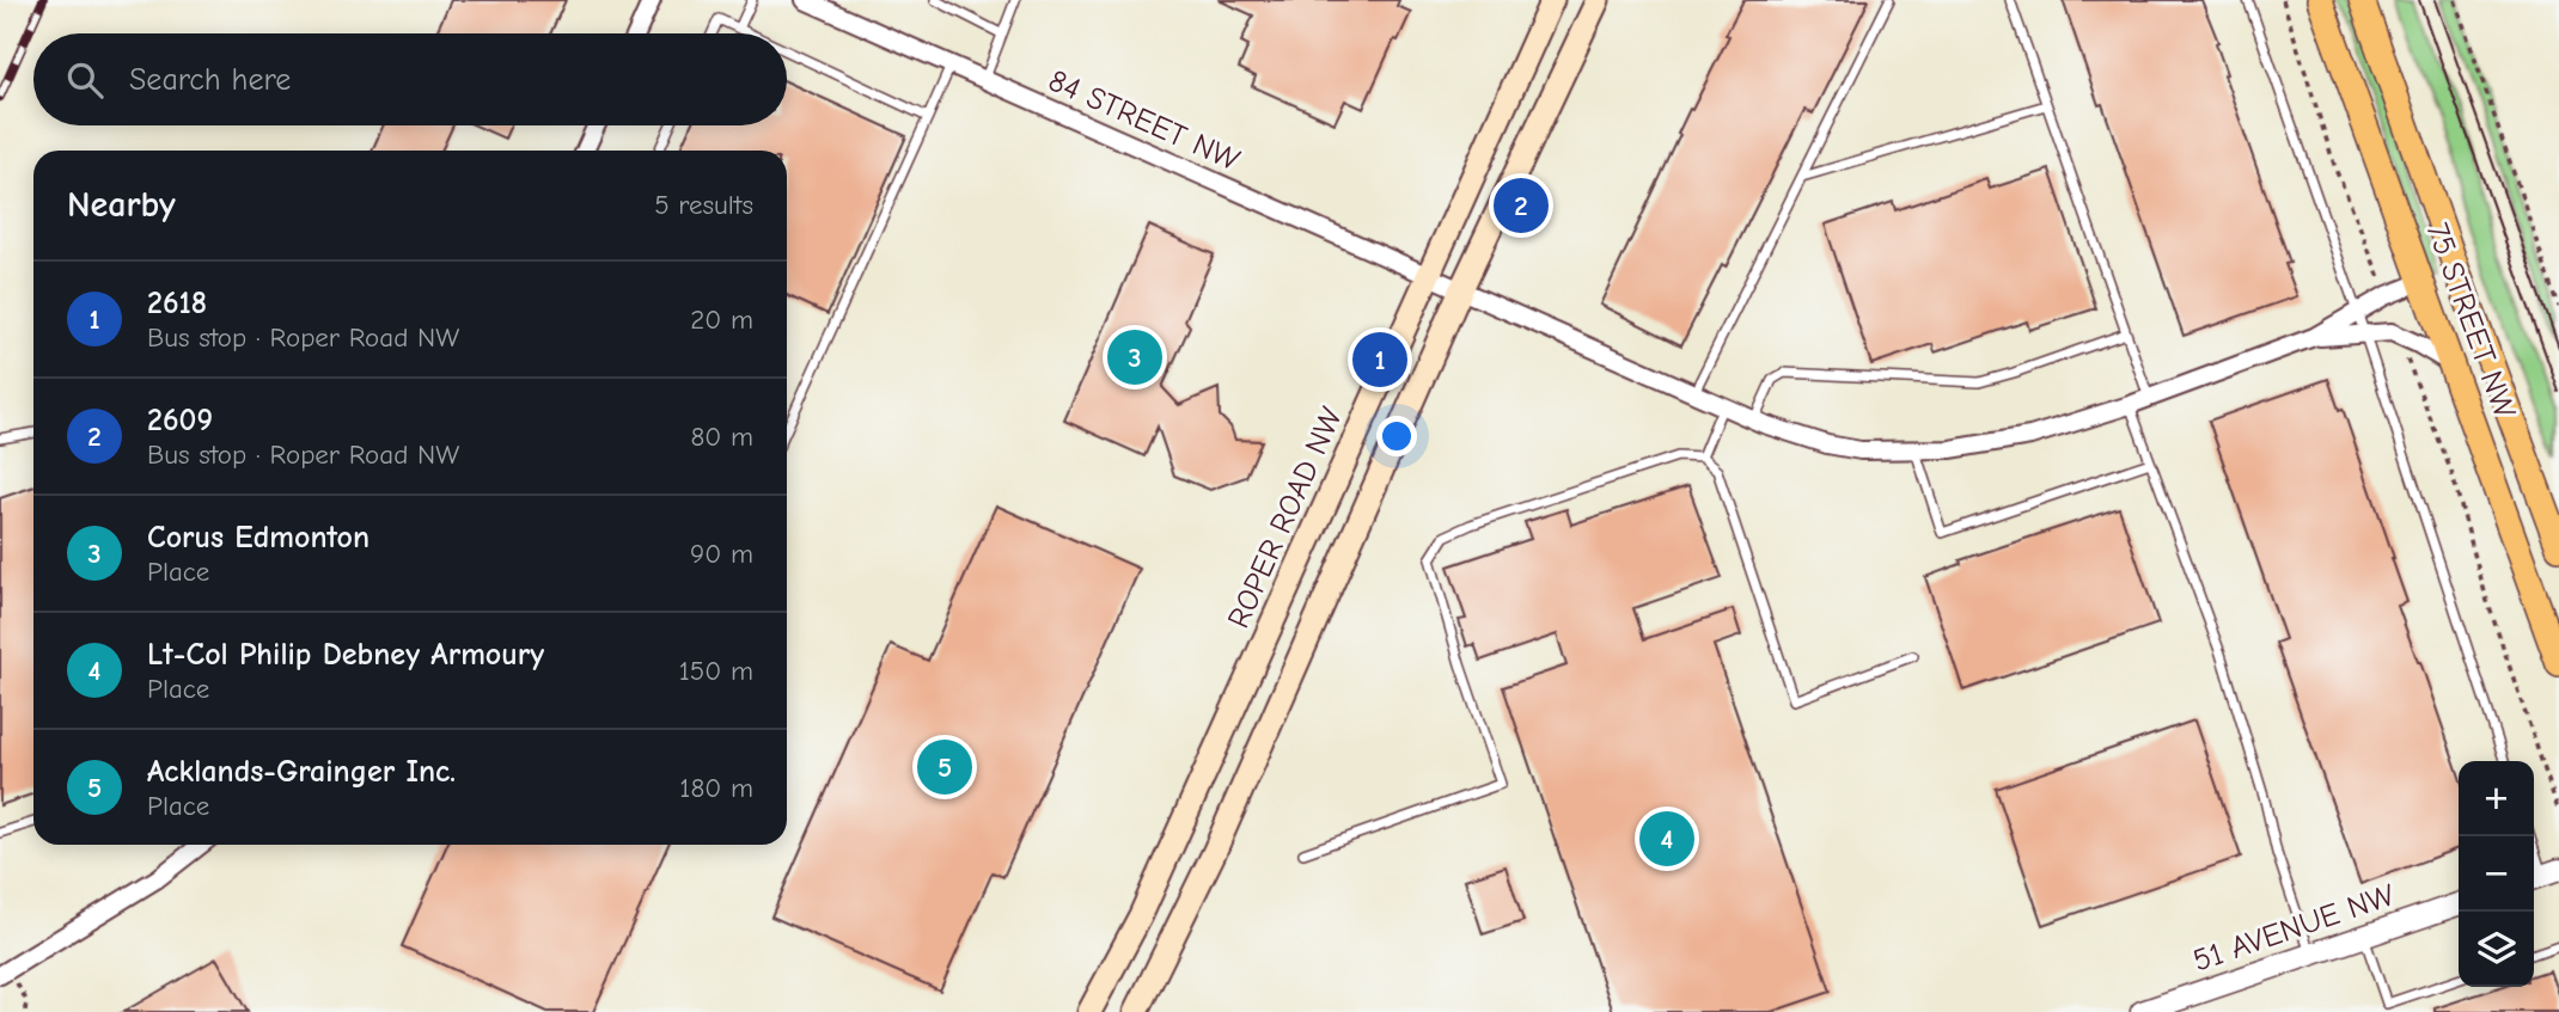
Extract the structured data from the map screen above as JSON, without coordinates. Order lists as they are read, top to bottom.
{
  "streets": {
    "main road": ["75 STREET NW", "ROPER ROAD NW"],
    "street": ["84 STREET NW", "51 AVENUE NW"]
  },
  "crossings": [
    ["84 STREET NW", "ROPER ROAD NW"]
  ],
  "page": {
    "search": "Search here",
    "heading": ["Nearby", "5 results"],
    "pins": [
      "2",
      "3",
      "1",
      "5",
      "4"
    ],
    "list": [
      {
        "mark": "1",
        "name": "2618",
        "note": "Bus stop · Roper Road NW",
        "value": "20 m"
      },
      {
        "mark": "2",
        "name": "2609",
        "note": "Bus stop · Roper Road NW",
        "value": "80 m"
      },
      {
        "mark": "3",
        "name": "Corus Edmonton",
        "note": "Place",
        "value": "90 m"
      },
      {
        "mark": "4",
        "name": "Lt-Col Philip Debney Armoury",
        "note": "Place",
        "value": "150 m"
      },
      {
        "mark": "5",
        "name": "Acklands-Grainger Inc.",
        "note": "Place",
        "value": "180 m"
      }
    ],
    "map_buttons": ["+", "−"]
  }
}
